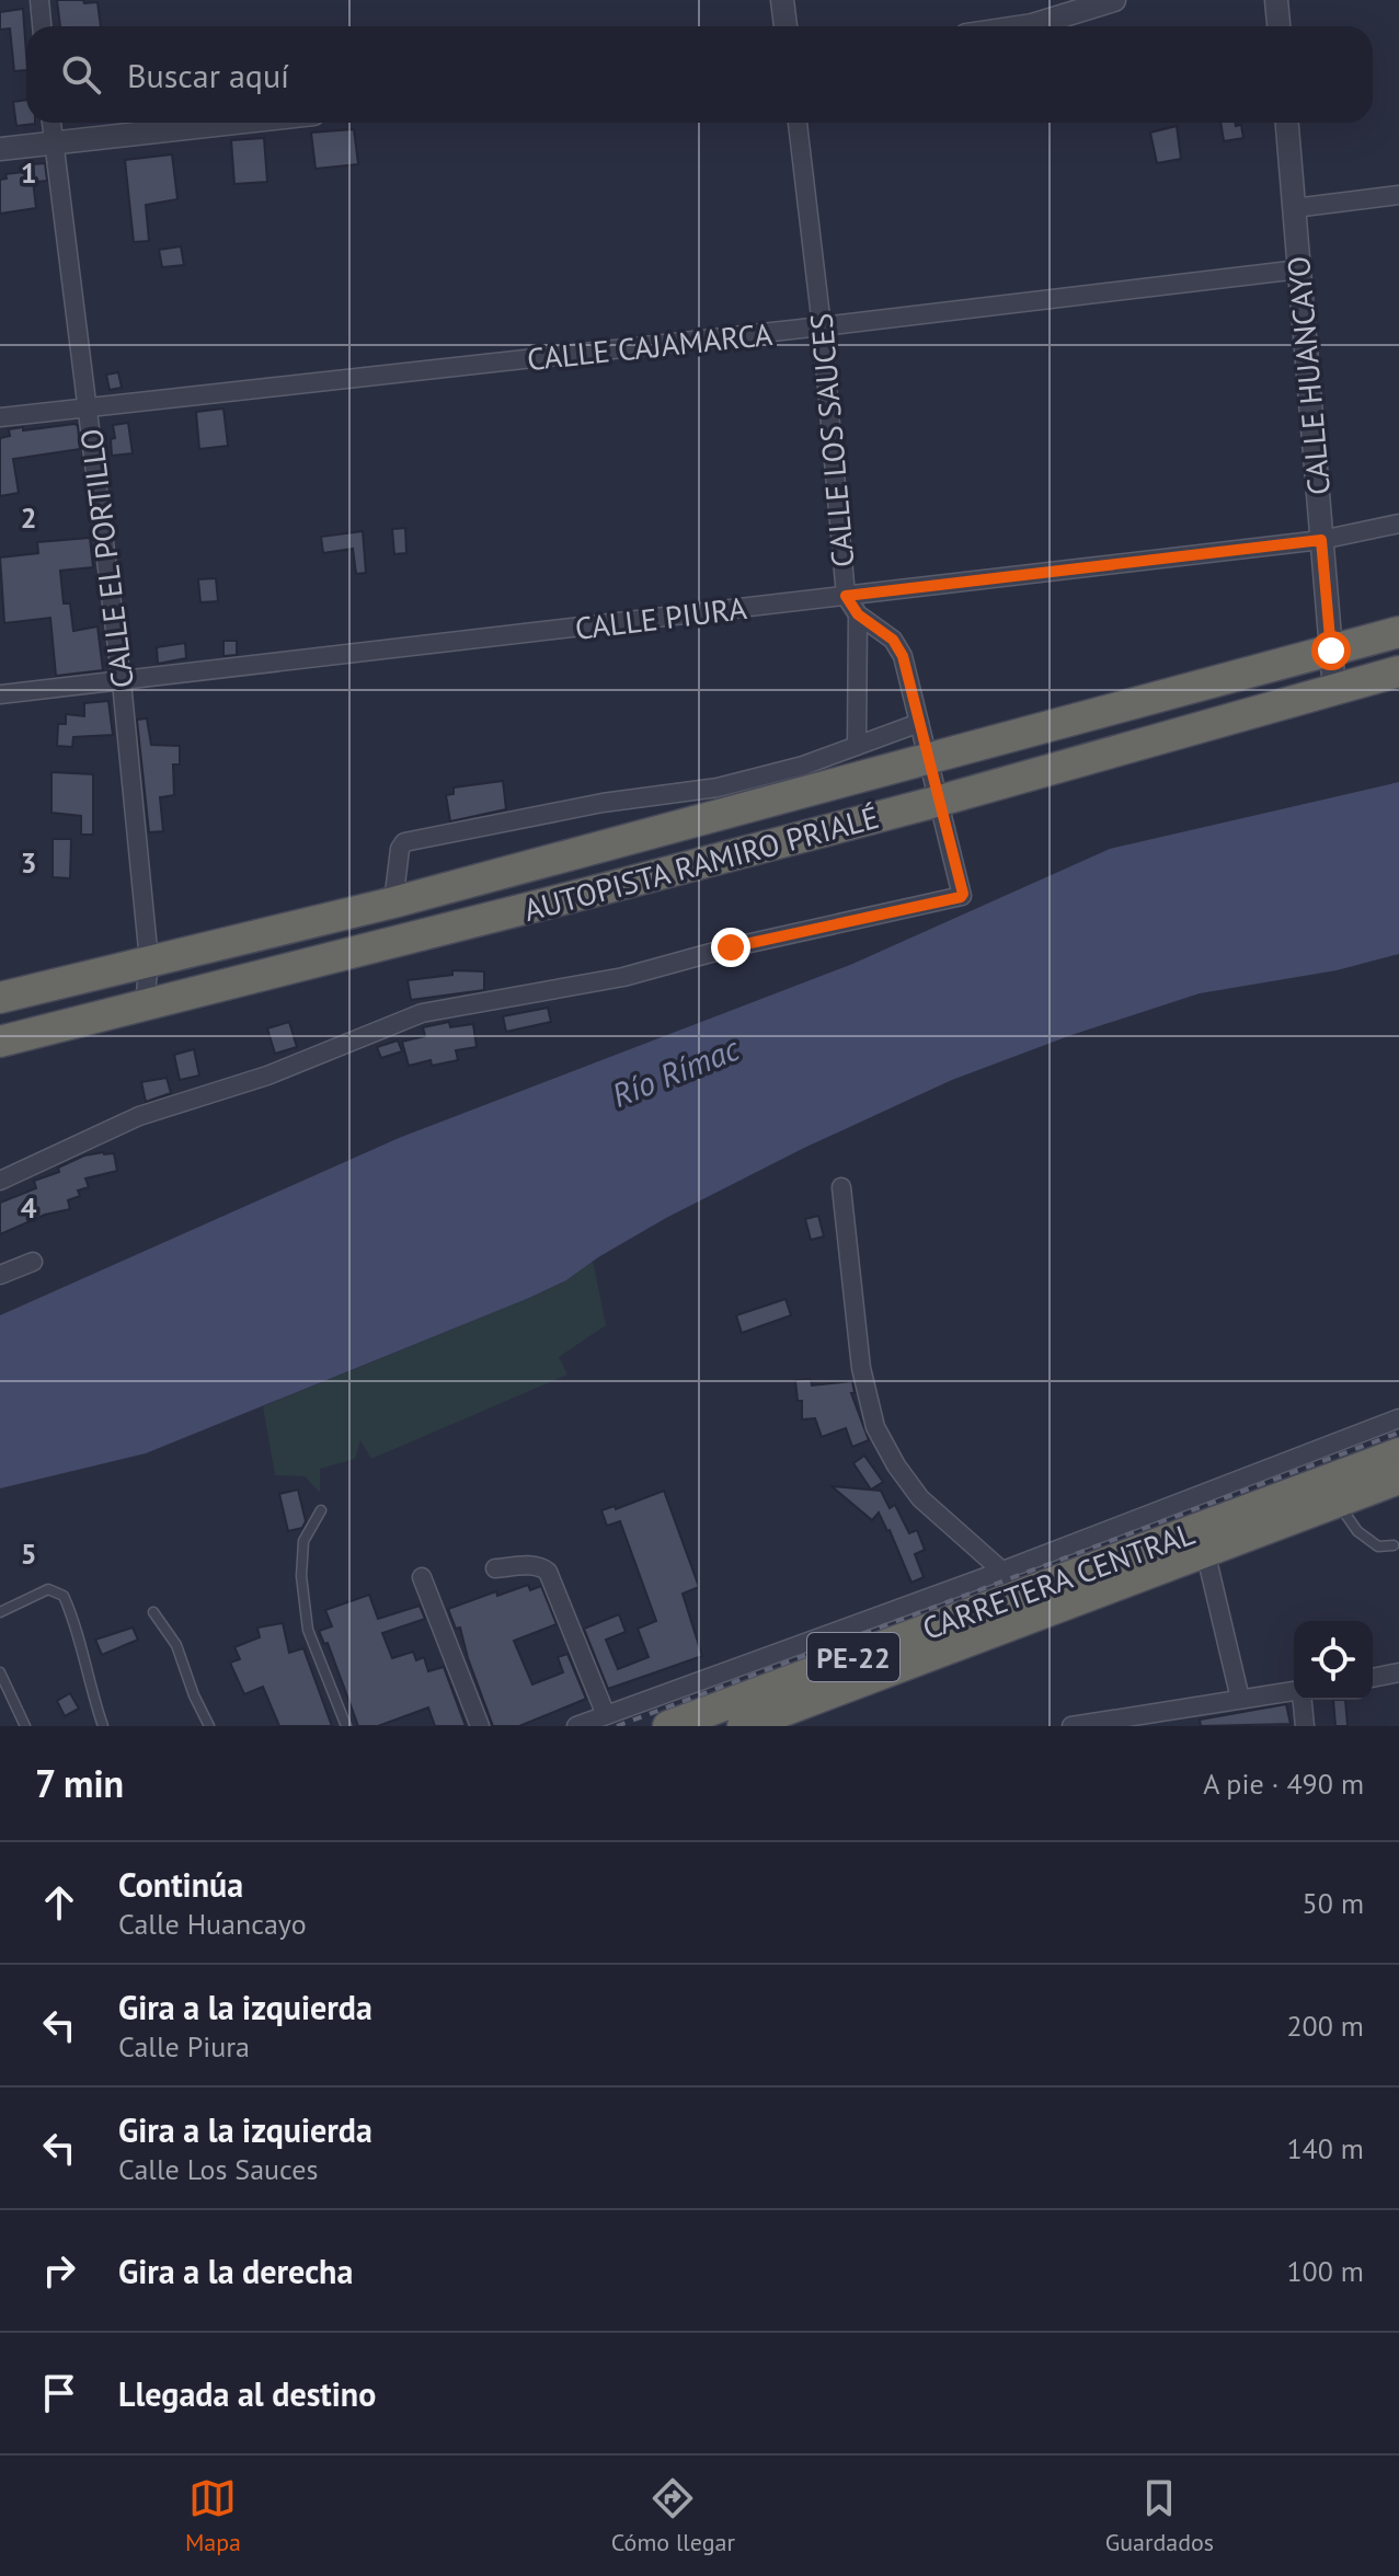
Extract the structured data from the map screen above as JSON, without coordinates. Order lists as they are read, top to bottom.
{
  "streets": {
    "highway": ["AUTOPISTA RAMIRO PRIALÉ", "CARRETERA CENTRAL", "PE-22"],
    "street": [
      "CALLE CAJAMARCA",
      "CALLE HUANCAYO",
      "CALLE LOS SAUCES",
      "CALLE EL PORTILLO",
      "CALLE PIURA"
    ]
  },
  "crossings": [
    ["CALLE CAJAMARCA", "CALLE HUANCAYO"],
    ["CALLE CAJAMARCA", "CALLE LOS SAUCES"],
    ["CALLE CAJAMARCA", "CALLE EL PORTILLO"],
    ["CALLE HUANCAYO", "CALLE PIURA"],
    ["CALLE HUANCAYO", "AUTOPISTA RAMIRO PRIALÉ"],
    ["CALLE LOS SAUCES", "CALLE PIURA"],
    ["CALLE LOS SAUCES", "AUTOPISTA RAMIRO PRIALÉ"],
    ["CALLE EL PORTILLO", "CALLE PIURA"],
    ["CALLE EL PORTILLO", "AUTOPISTA RAMIRO PRIALÉ"]
  ],
  "water": ["Río Rímac"],
  "page": {
    "search": "Buscar aquí",
    "heading": ["7 min", "A pie · 490 m"],
    "list": [
      ["Continúa", "Calle Huancayo", "50 m"],
      ["Gira a la izquierda", "Calle Piura", "200 m"],
      ["Gira a la izquierda", "Calle Los Sauces", "140 m"],
      ["Gira a la derecha", "100 m"],
      "Llegada al destino"
    ],
    "nav": ["Mapa", "Cómo llegar", "Guardados"]
  },
  "grid": {
    "rows": [
      "1",
      "2",
      "3",
      "4",
      "5"
    ]
  }
}
